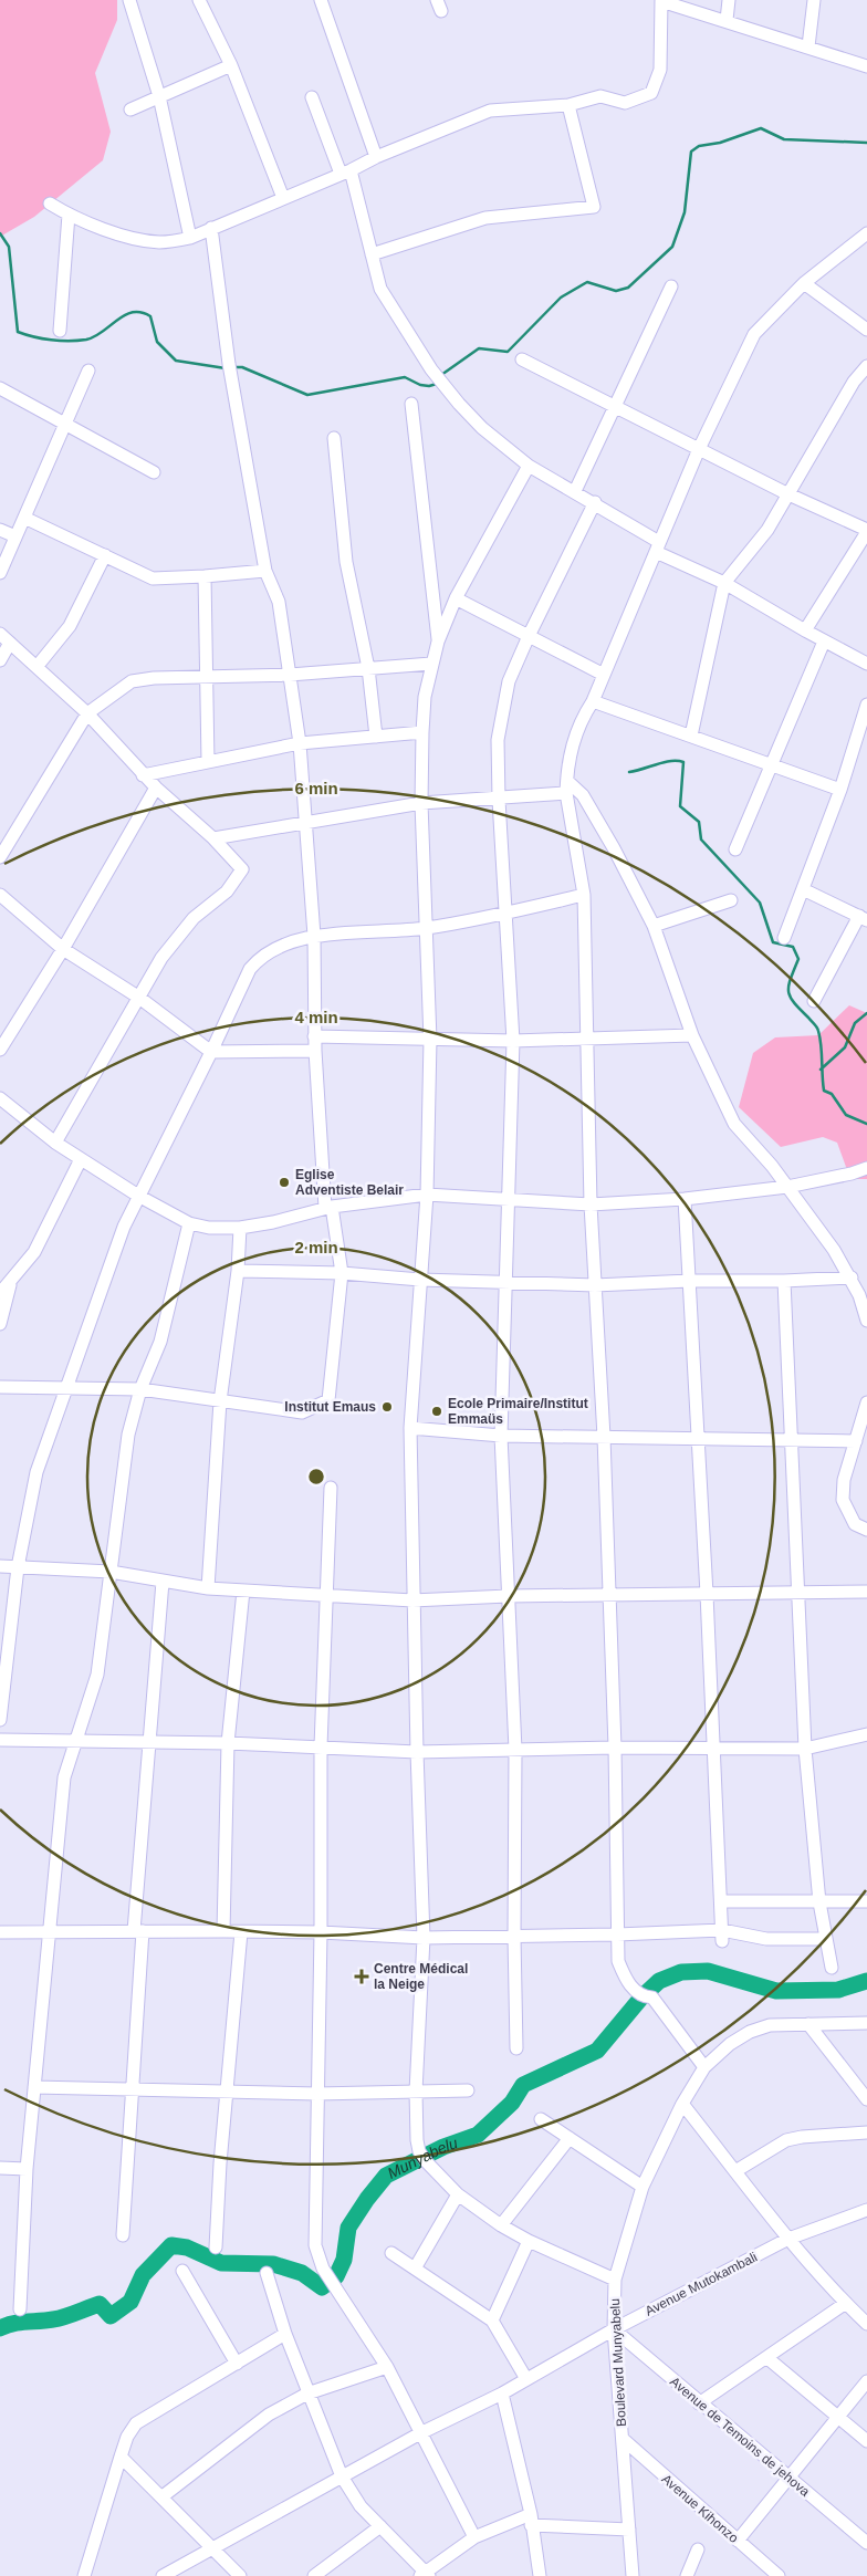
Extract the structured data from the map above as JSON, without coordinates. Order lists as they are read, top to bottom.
{
  "streets": {
    "street": [
      "Avenue Mutokambali",
      "Boulevard Munyabelu",
      "Avenue de Temoins de jehova",
      "Avenue Kihonzo"
    ]
  },
  "crossings": [
    ["Avenue Mutokambali", "Boulevard Munyabelu"],
    ["Avenue Mutokambali", "Avenue de Temoins de jehova"],
    ["Boulevard Munyabelu", "Avenue de Temoins de jehova"],
    ["Boulevard Munyabelu", "Avenue Kihonzo"]
  ],
  "water": ["Munyabelu"],
  "places": {
    "other": ["Eglise Adventiste Belair", "Institut Emaus", "Ecole Primaire/Institut Emmaüs"],
    "health": ["Centre Médical la Neige"]
  },
  "rings": ["6 min", "4 min", "2 min"]
}
